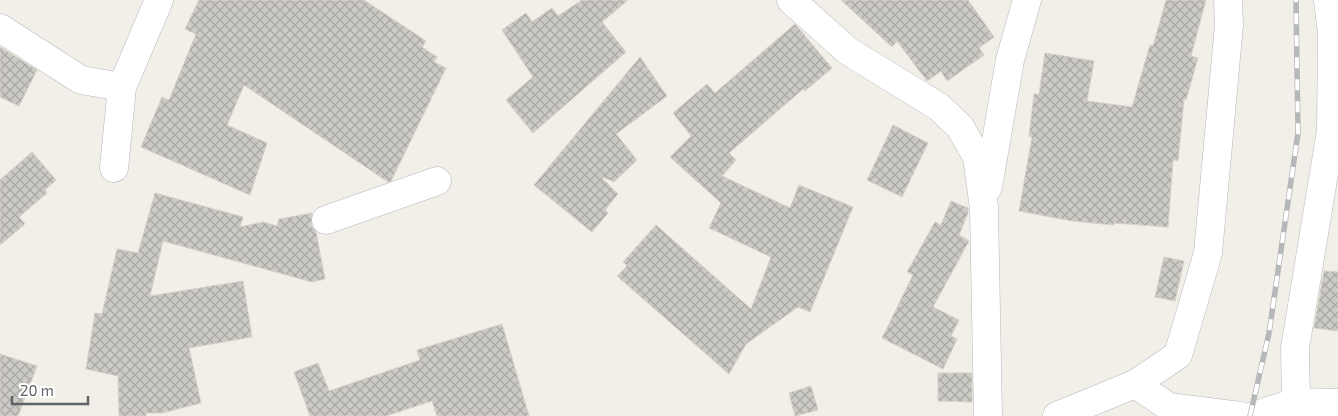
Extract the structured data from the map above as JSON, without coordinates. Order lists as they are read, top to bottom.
{
  "scale_bar": "20 m"
}
